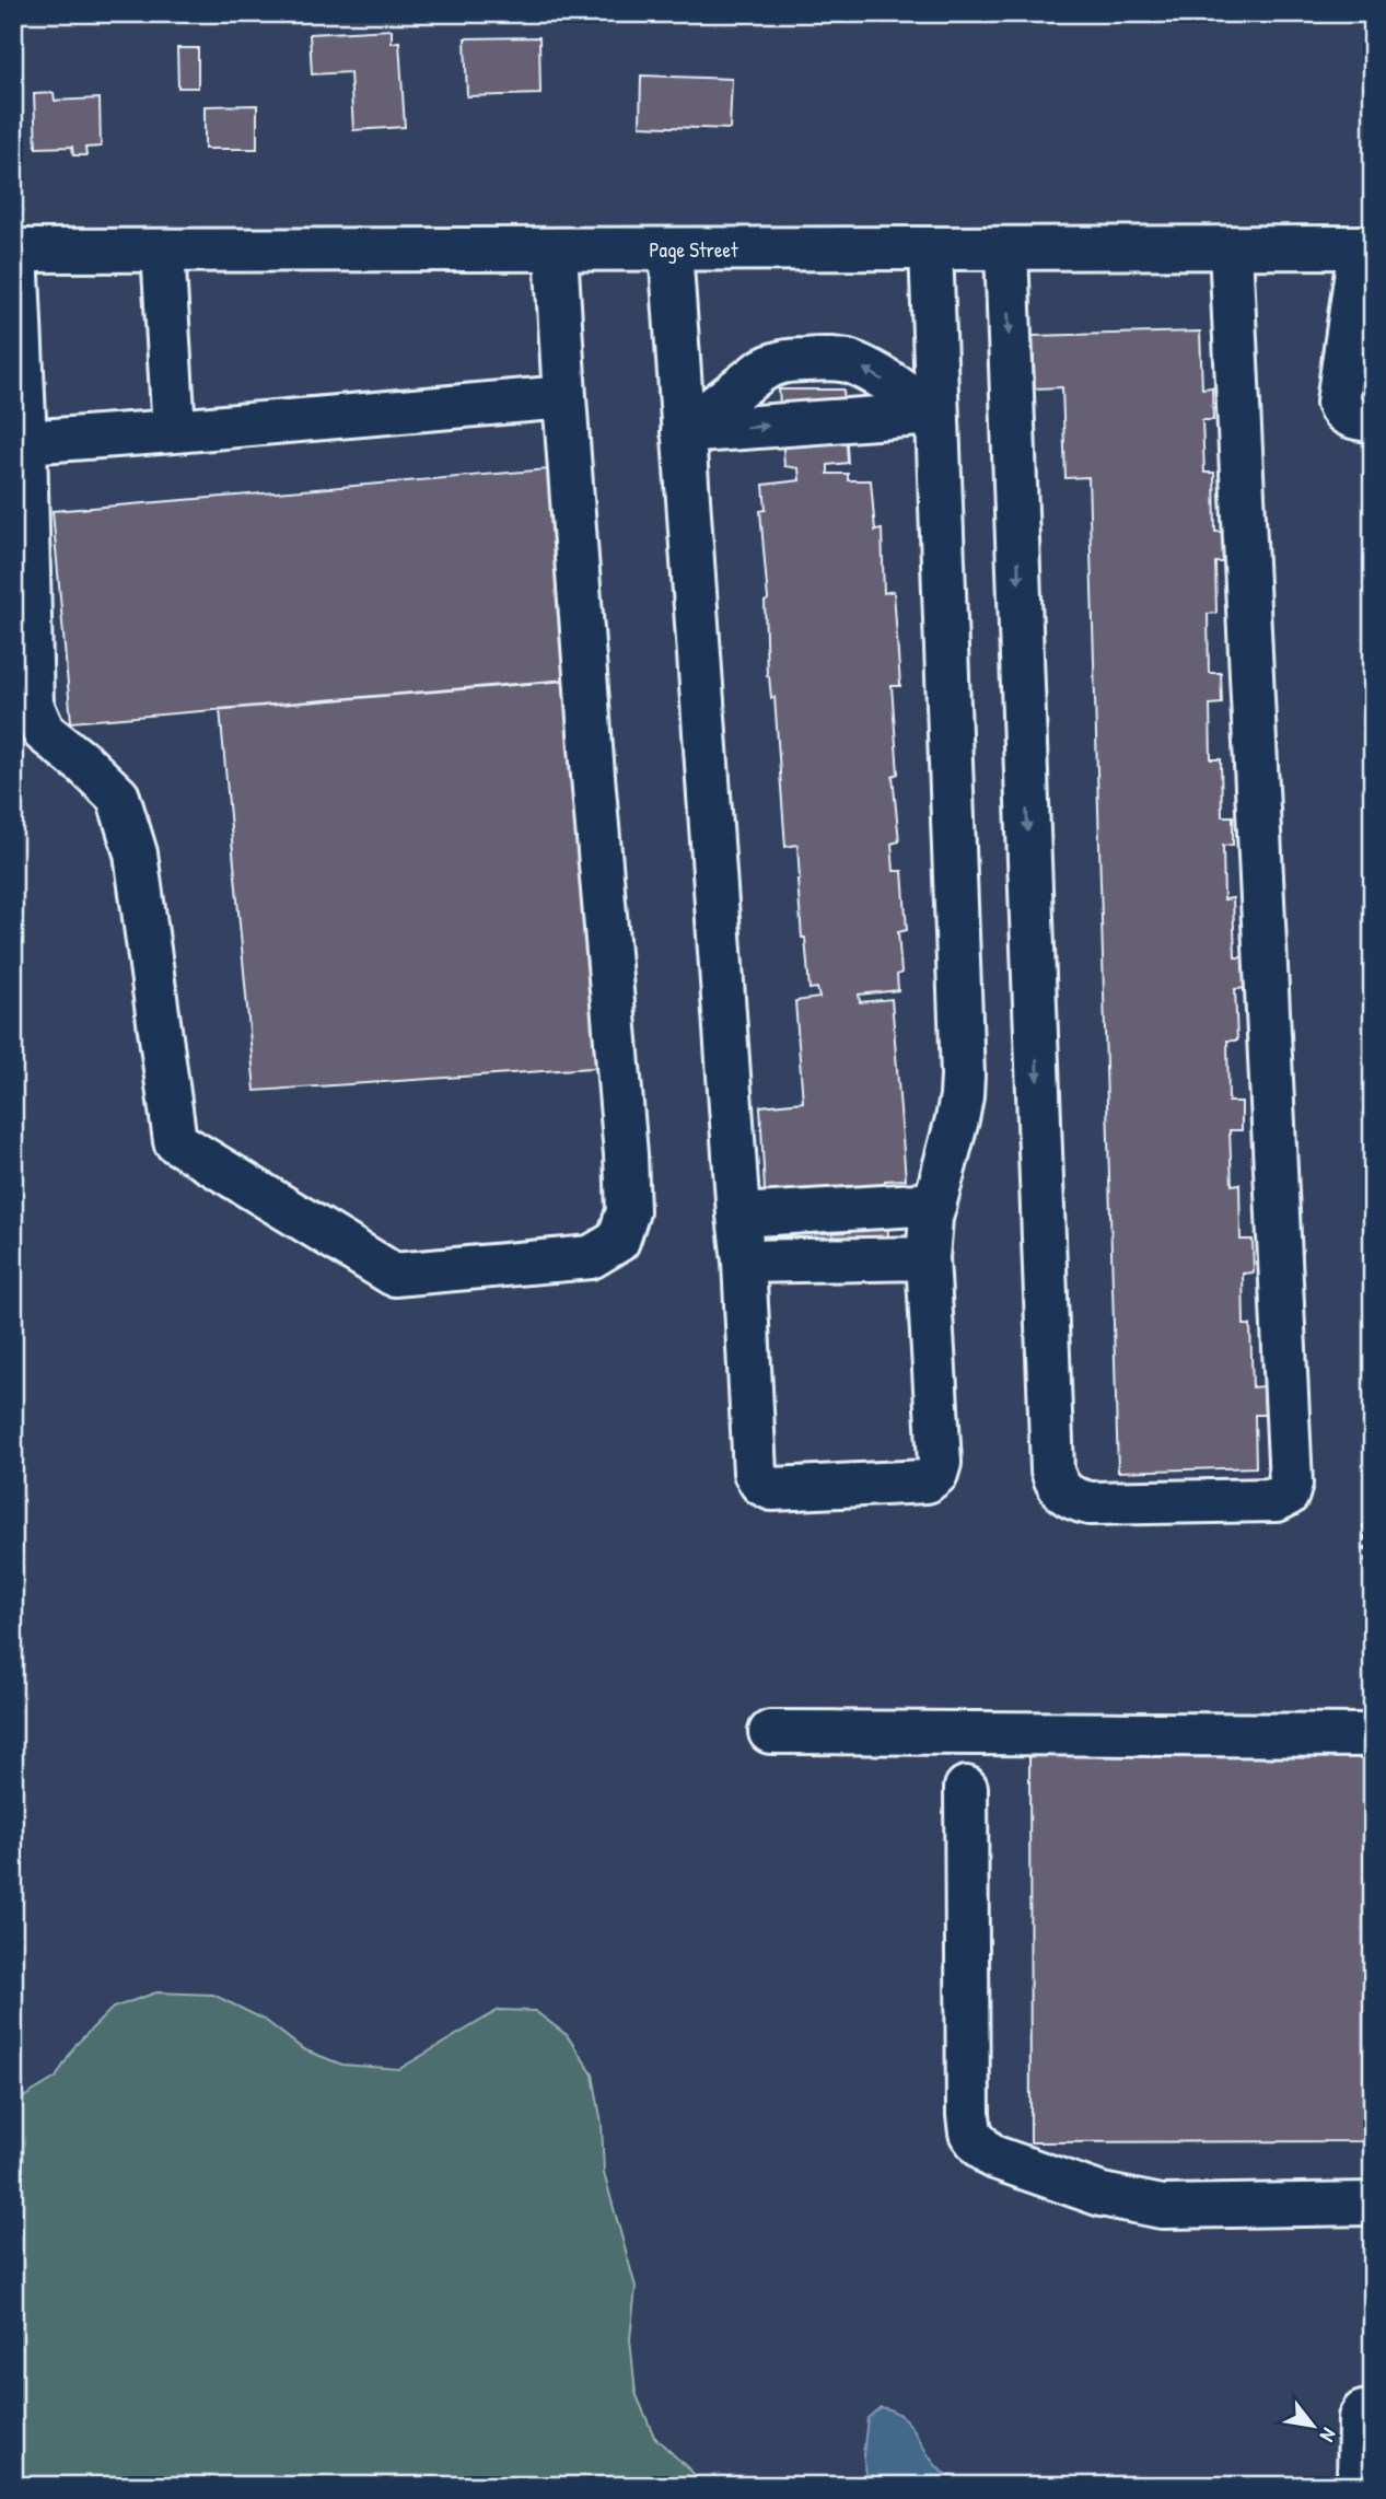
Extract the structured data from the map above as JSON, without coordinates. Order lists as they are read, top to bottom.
{
  "streets": {
    "main road": ["Page Street"]
  },
  "north": "bottom right"
}
